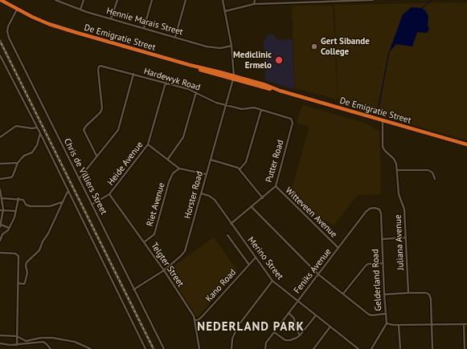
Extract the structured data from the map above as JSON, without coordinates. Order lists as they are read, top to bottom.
{
  "streets": {
    "highway": ["De Emigratie Street"],
    "street": [
      "Hennie Marais Street",
      "Hardewyk Road",
      "Putter Road",
      "Heide Avenue",
      "Chris de Villiers Street",
      "Horster Road",
      "Riet Avenue",
      "Witteveen Avenue",
      "Juliana Avenue",
      "Merino Street",
      "Telgter Street",
      "Feniks Avenue",
      "Gelderland Road",
      "Kano Road"
    ]
  },
  "crossings": [
    ["De Emigratie Street", "Chris de Villiers Street"],
    ["De Emigratie Street", "Horster Road"],
    ["De Emigratie Street", "Juliana Avenue"],
    ["Hardewyk Road", "Putter Road"],
    ["Hardewyk Road", "Heide Avenue"],
    ["Hardewyk Road", "Horster Road"],
    ["Putter Road", "Witteveen Avenue"],
    ["Putter Road", "Merino Street"],
    ["Heide Avenue", "Chris de Villiers Street"],
    ["Heide Avenue", "Telgter Street"],
    ["Chris de Villiers Street", "Horster Road"],
    ["Horster Road", "Merino Street"],
    ["Horster Road", "Telgter Street"],
    ["Riet Avenue", "Telgter Street"],
    ["Witteveen Avenue", "Feniks Avenue"],
    ["Merino Street", "Feniks Avenue"],
    ["Merino Street", "Kano Road"],
    ["Telgter Street", "Kano Road"],
    ["Feniks Avenue", "Gelderland Road"]
  ],
  "districts": ["NEDERLAND PARK"],
  "places": ["Gert Sibande College", "Mediclinic Ermelo"]
}
